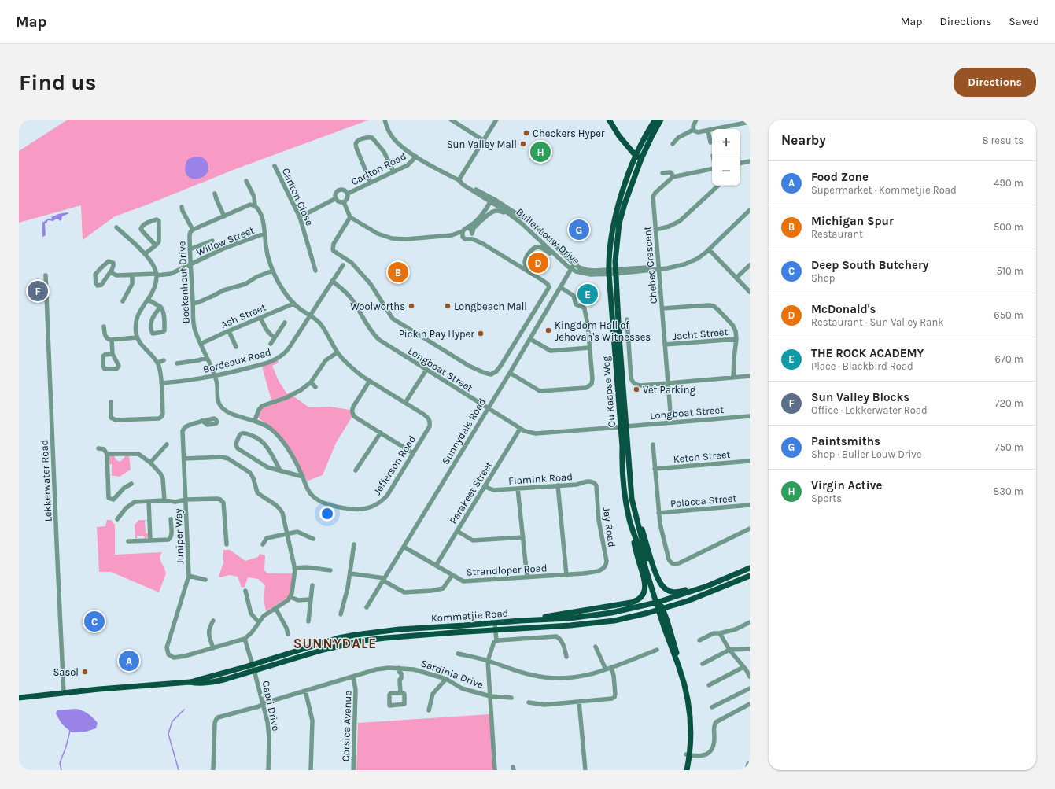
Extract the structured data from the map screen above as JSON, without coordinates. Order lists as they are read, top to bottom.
{
  "streets": {
    "main road": ["Ou Kaapse Weg", "Kommetjie Road"],
    "street": [
      "Carlton Road",
      "Carlton Close",
      "Buller Louw Drive",
      "Willow Street",
      "Chebec Crescent",
      "Boekenhout Drive",
      "Ash Street",
      "Jacht Street",
      "Bordeaux Road",
      "Longboat Street",
      "Sunnydale Road",
      "Ketch Street",
      "Jefferson Road",
      "Flamink Road",
      "Lekkerwater Road",
      "Parakeet Street",
      "Polacca Street",
      "Jay Road",
      "Juniper Way",
      "Strandloper Road",
      "Sardinia Drive",
      "Capri Drive",
      "Corsica Avenue"
    ]
  },
  "crossings": [
    ["Carlton Road", "Buller Louw Drive"],
    ["Buller Louw Drive", "Chebec Crescent"],
    ["Buller Louw Drive", "Ou Kaapse Weg"],
    ["Buller Louw Drive", "Sunnydale Road"],
    ["Willow Street", "Boekenhout Drive"],
    ["Chebec Crescent", "Jacht Street"],
    ["Chebec Crescent", "Longboat Street"],
    ["Boekenhout Drive", "Ash Street"],
    ["Boekenhout Drive", "Bordeaux Road"],
    ["Boekenhout Drive", "Jefferson Road"],
    ["Bordeaux Road", "Longboat Street"],
    ["Bordeaux Road", "Jefferson Road"],
    ["Longboat Street", "Ou Kaapse Weg"],
    ["Longboat Street", "Sunnydale Road"],
    ["Longboat Street", "Parakeet Street"],
    ["Ou Kaapse Weg", "Kommetjie Road"],
    ["Sunnydale Road", "Strandloper Road"],
    ["Flamink Road", "Parakeet Street"],
    ["Flamink Road", "Jay Road"],
    ["Lekkerwater Road", "Kommetjie Road"],
    ["Parakeet Street", "Strandloper Road"],
    ["Jay Road", "Strandloper Road"],
    ["Kommetjie Road", "Capri Drive"],
    ["Sardinia Drive", "Corsica Avenue"]
  ],
  "districts": ["SUNNYDALE"],
  "places": [
    "Checkers Hyper",
    "Sun Valley Mall",
    "Woolworths",
    "Longbeach Mall",
    "Kingdom Hall of Jehovah's Witnesses",
    "Pick n Pay Hyper",
    "Vet Parking",
    "Sasol"
  ],
  "page": {
    "header": "Map",
    "nav": ["Map", "Directions", "Saved"],
    "buttons": "Directions",
    "title": "Find us",
    "heading": ["Nearby", "8 results"],
    "map_buttons": ["+", "−"],
    "pins": [
      "H",
      "G",
      "D",
      "B",
      "F",
      "E",
      "C",
      "A"
    ],
    "list": [
      {
        "mark": "A",
        "name": "Food Zone",
        "note": "Supermarket · Kommetjie Road",
        "value": "490 m"
      },
      {
        "mark": "B",
        "name": "Michigan Spur",
        "note": "Restaurant",
        "value": "500 m"
      },
      {
        "mark": "C",
        "name": "Deep South Butchery",
        "note": "Shop",
        "value": "510 m"
      },
      {
        "mark": "D",
        "name": "McDonald's",
        "note": "Restaurant · Sun Valley Rank",
        "value": "650 m"
      },
      {
        "mark": "E",
        "name": "THE ROCK ACADEMY",
        "note": "Place · Blackbird Road",
        "value": "670 m"
      },
      {
        "mark": "F",
        "name": "Sun Valley Blocks",
        "note": "Office · Lekkerwater Road",
        "value": "720 m"
      },
      {
        "mark": "G",
        "name": "Paintsmiths",
        "note": "Shop · Buller Louw Drive",
        "value": "750 m"
      },
      {
        "mark": "H",
        "name": "Virgin Active",
        "note": "Sports",
        "value": "830 m"
      }
    ]
  }
}
